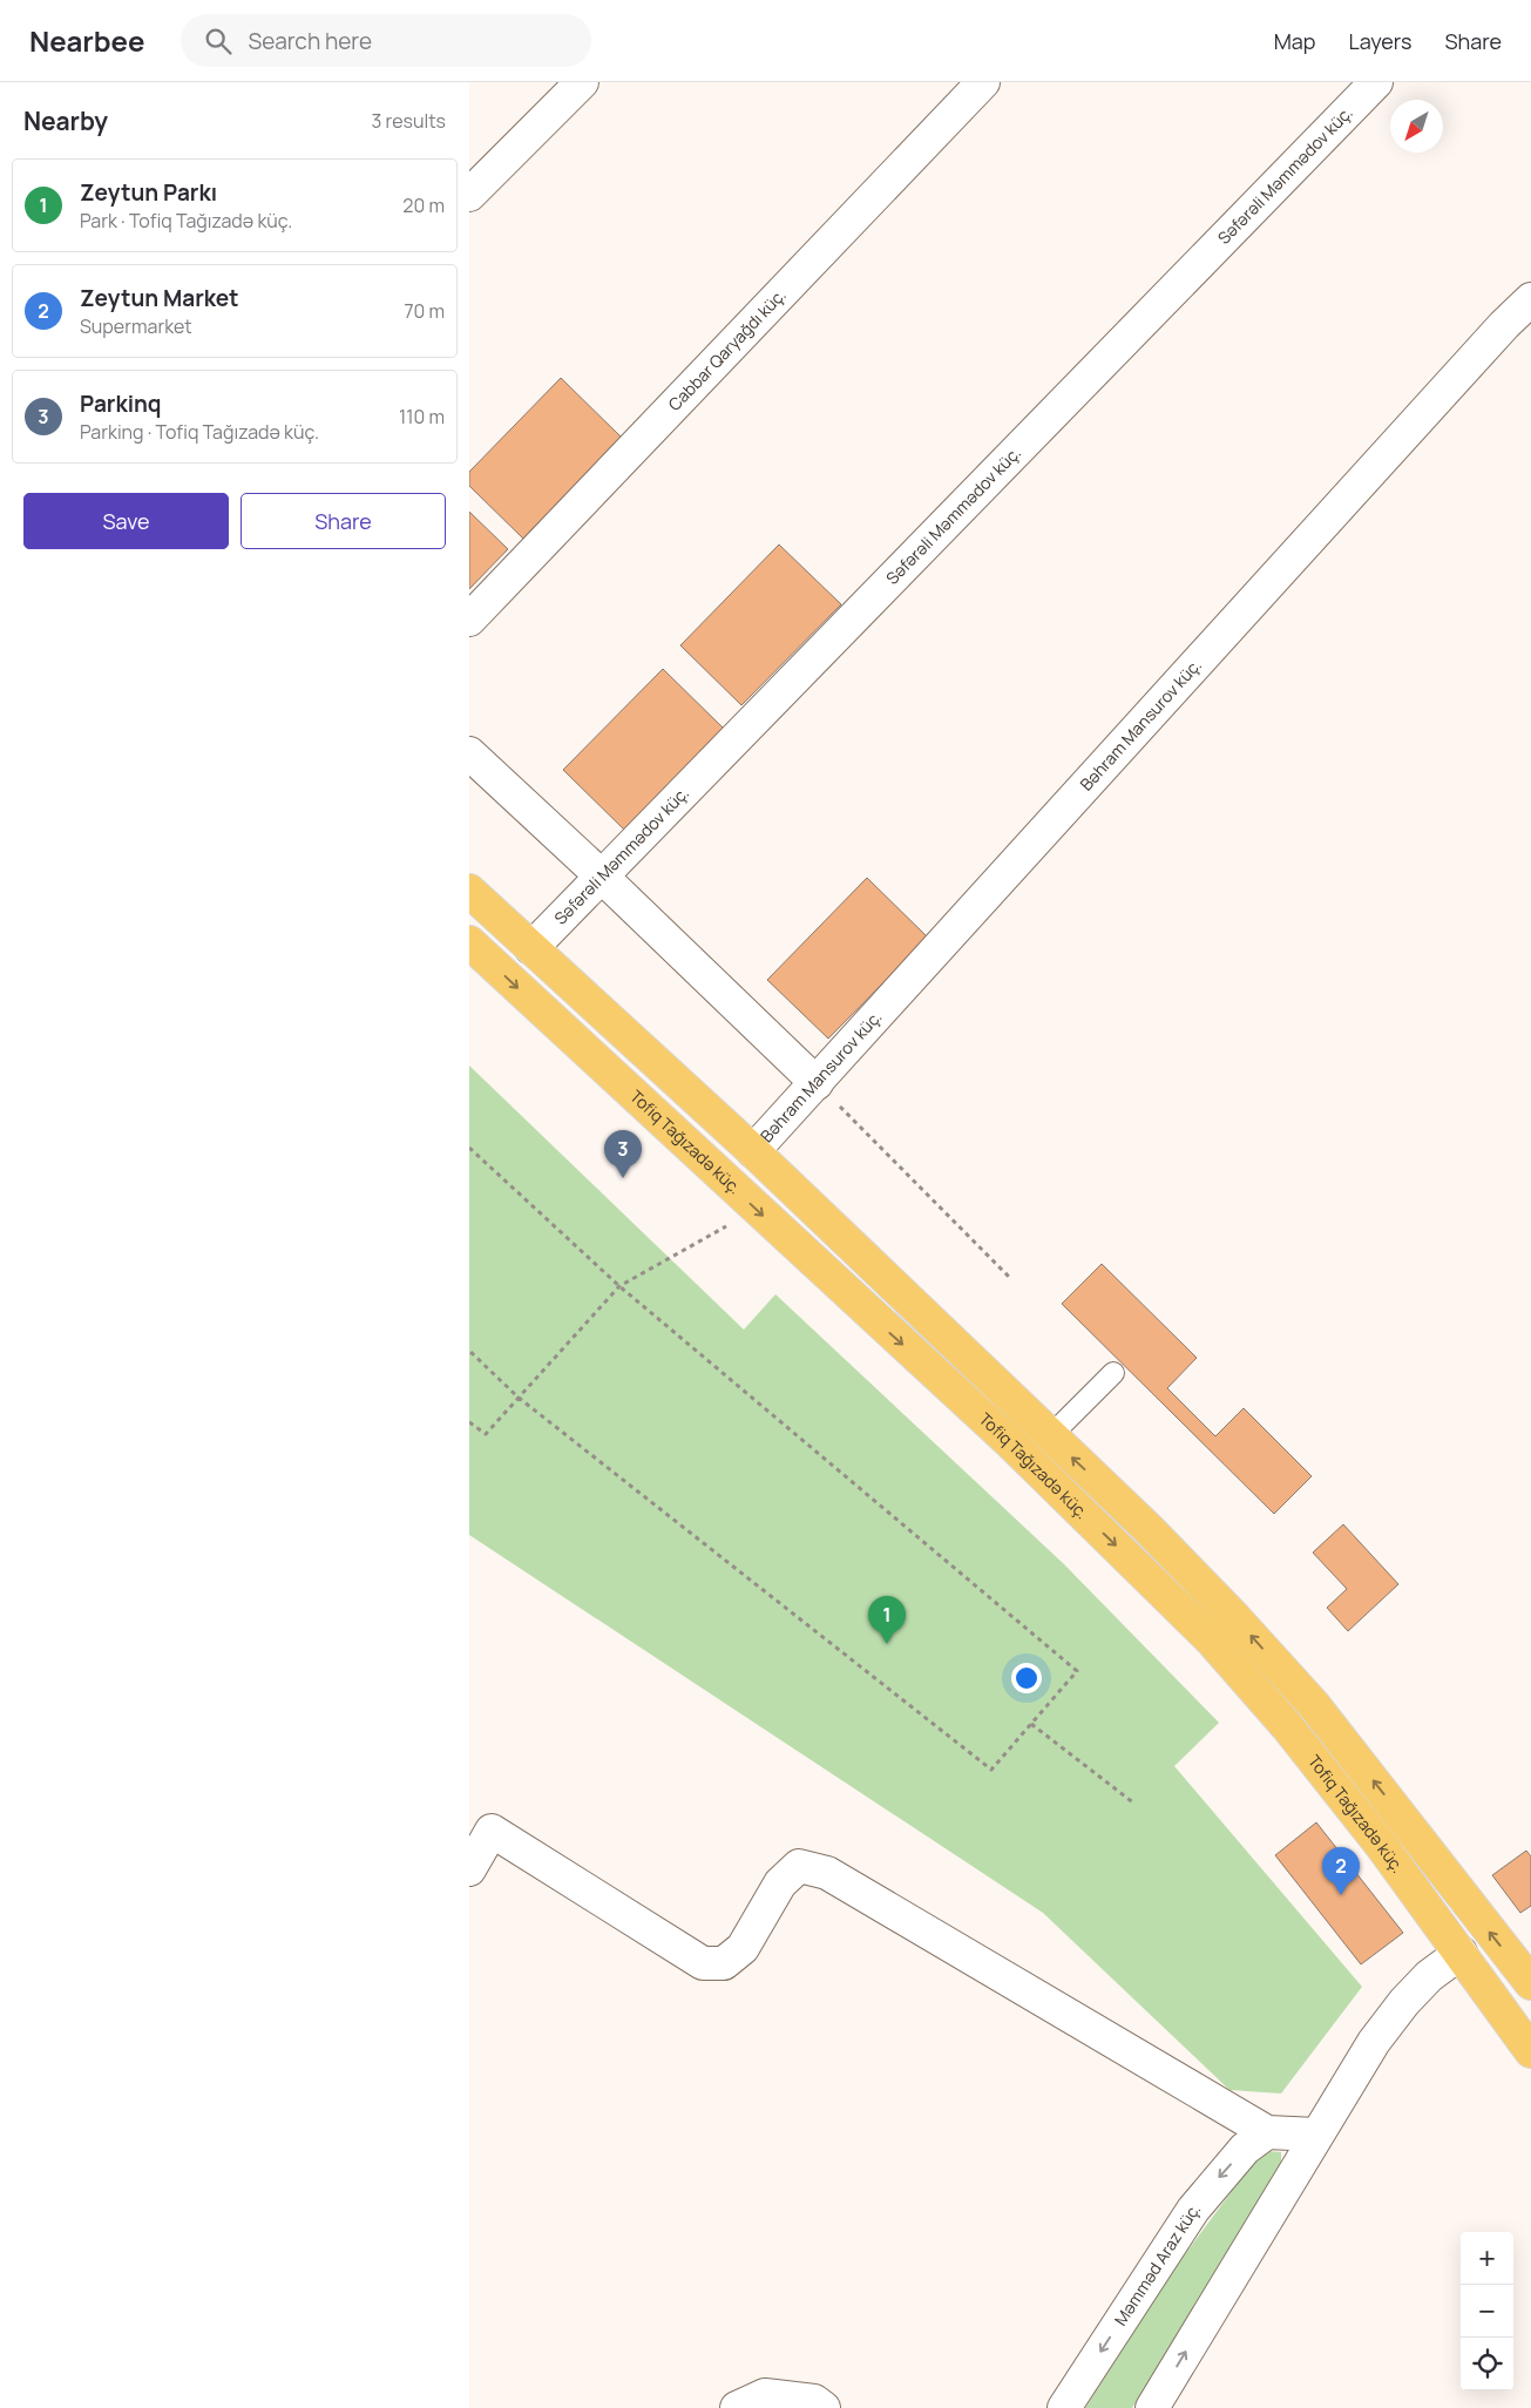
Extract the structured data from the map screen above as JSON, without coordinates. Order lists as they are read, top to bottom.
{
  "streets": {
    "main road": ["Tofiq Tağızadə küç."],
    "street": [
      "Səfərəli Məmmədov küç.",
      "Cabbar Qaryağdı küç.",
      "Bəhram Mansurov küç.",
      "Məmməd Araz küç."
    ]
  },
  "crossings": [
    ["Səfərəli Məmmədov küç.", "Tofiq Tağızadə küç."],
    ["Bəhram Mansurov küç.", "Tofiq Tağızadə küç."]
  ],
  "north": "bottom left",
  "page": {
    "header": "Nearbee",
    "search": "Search here",
    "nav": ["Map", "Layers", "Share"],
    "heading": ["Nearby", "3 results"],
    "list": [
      {
        "mark": "1",
        "name": "Zeytun Parkı",
        "note": "Park · Tofiq Tağızadə küç.",
        "value": "20 m"
      },
      {
        "mark": "2",
        "name": "Zeytun Market",
        "note": "Supermarket",
        "value": "70 m"
      },
      {
        "mark": "3",
        "name": "Parkinq",
        "note": "Parking · Tofiq Tağızadə küç.",
        "value": "110 m"
      }
    ],
    "buttons": ["Save", "Share"],
    "pins": ["3", "1", "2"],
    "map_buttons": ["+", "−"]
  }
}
